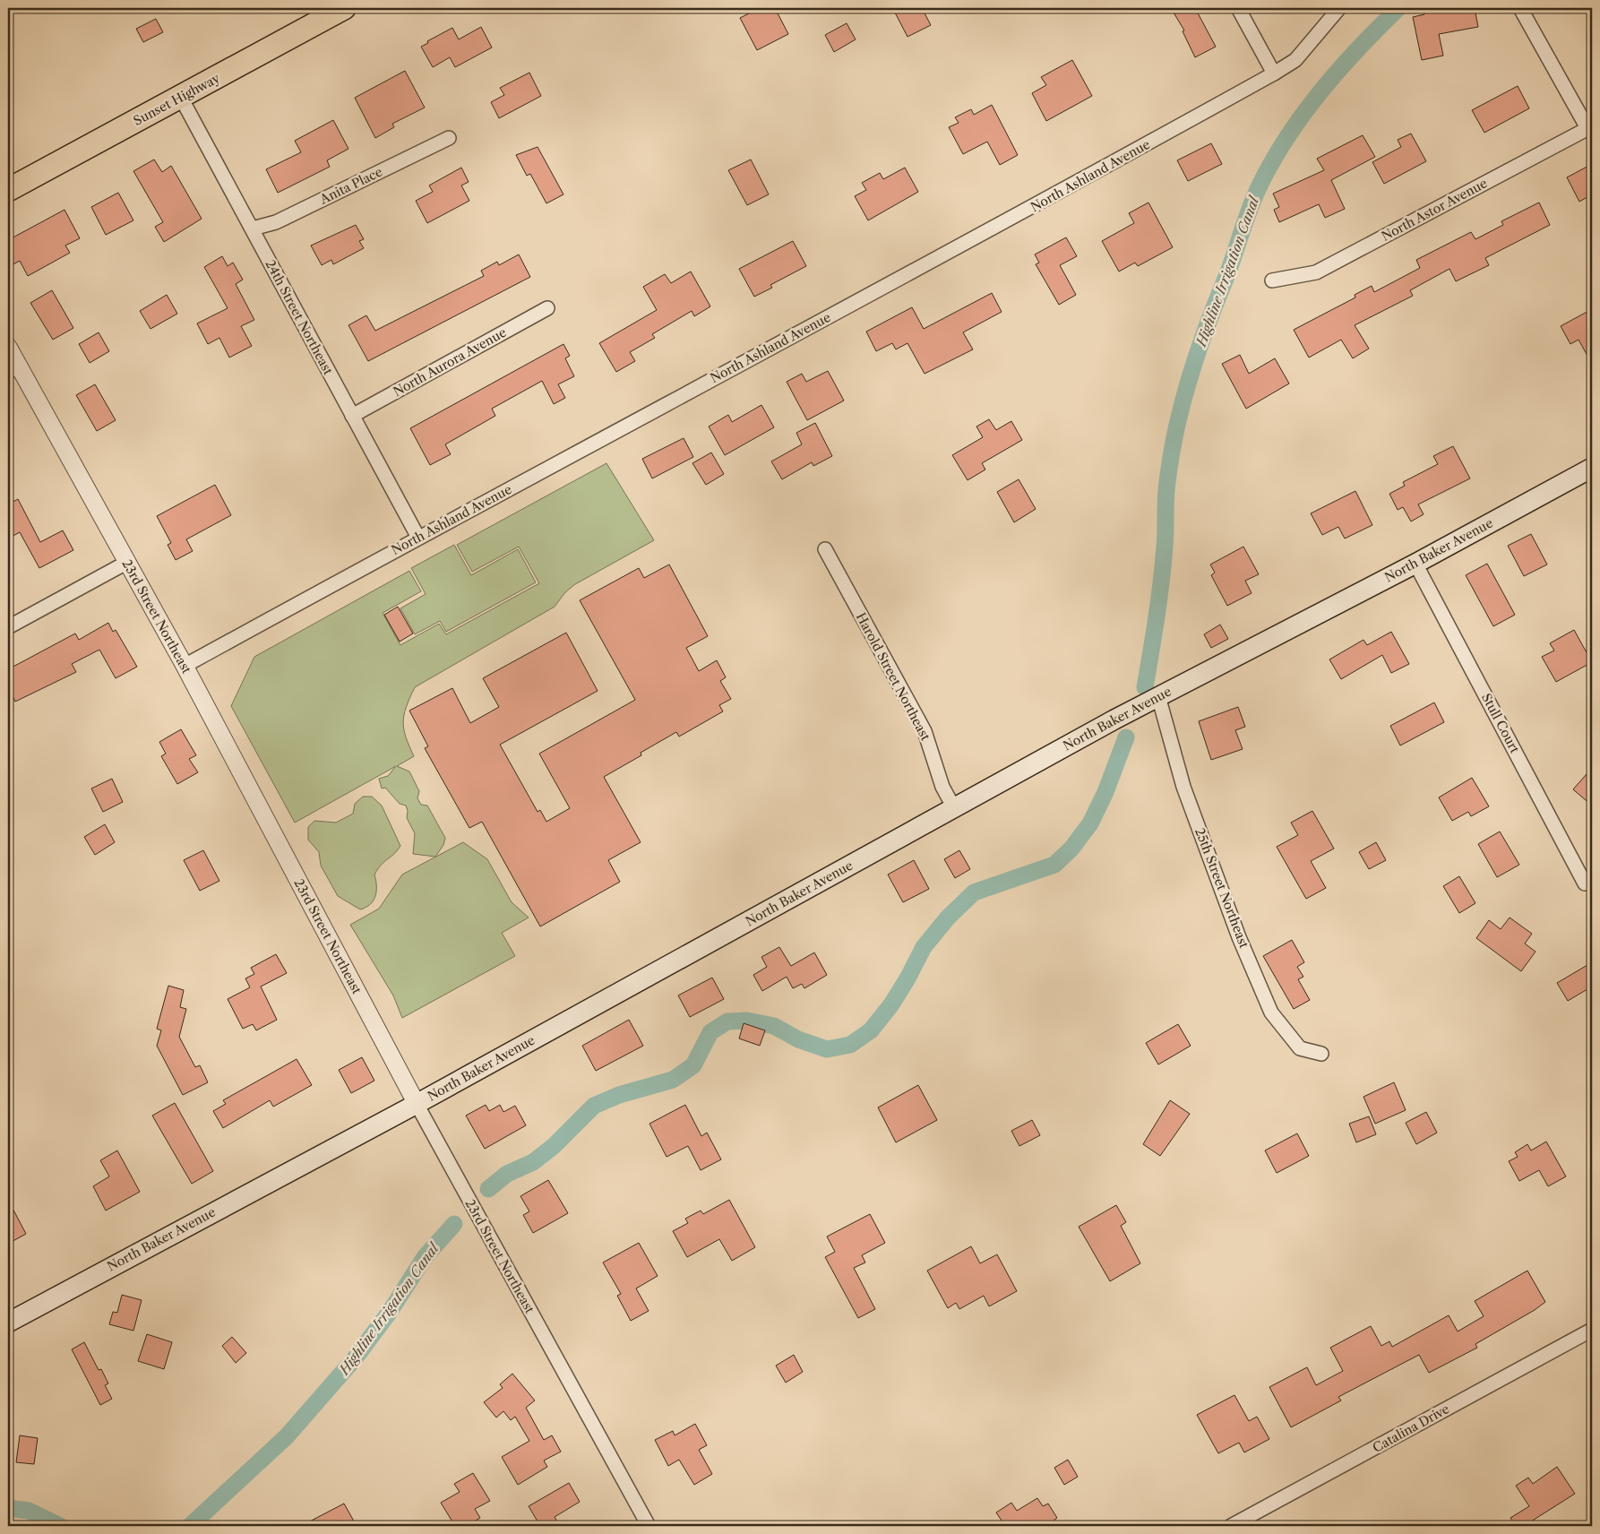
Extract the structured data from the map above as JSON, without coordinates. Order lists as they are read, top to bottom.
{
  "streets": {
    "highway": ["Sunset Highway"],
    "main road": ["North Baker Avenue"],
    "street": [
      "North Ashland Avenue",
      "Anita Place",
      "North Astor Avenue",
      "24th Street Northeast",
      "North Aurora Avenue",
      "23rd Street Northeast",
      "Harold Street Northeast",
      "Stull Court",
      "25th Street Northeast",
      "Catalina Drive"
    ]
  },
  "crossings": [
    ["Sunset Highway", "24th Street Northeast"],
    ["North Ashland Avenue", "24th Street Northeast"],
    ["North Ashland Avenue", "23rd Street Northeast"],
    ["Anita Place", "24th Street Northeast"],
    ["24th Street Northeast", "North Aurora Avenue"],
    ["North Baker Avenue", "23rd Street Northeast"],
    ["North Baker Avenue", "Harold Street Northeast"],
    ["North Baker Avenue", "Stull Court"],
    ["North Baker Avenue", "25th Street Northeast"]
  ],
  "water": ["Highline Irrigation Canal"]
}
